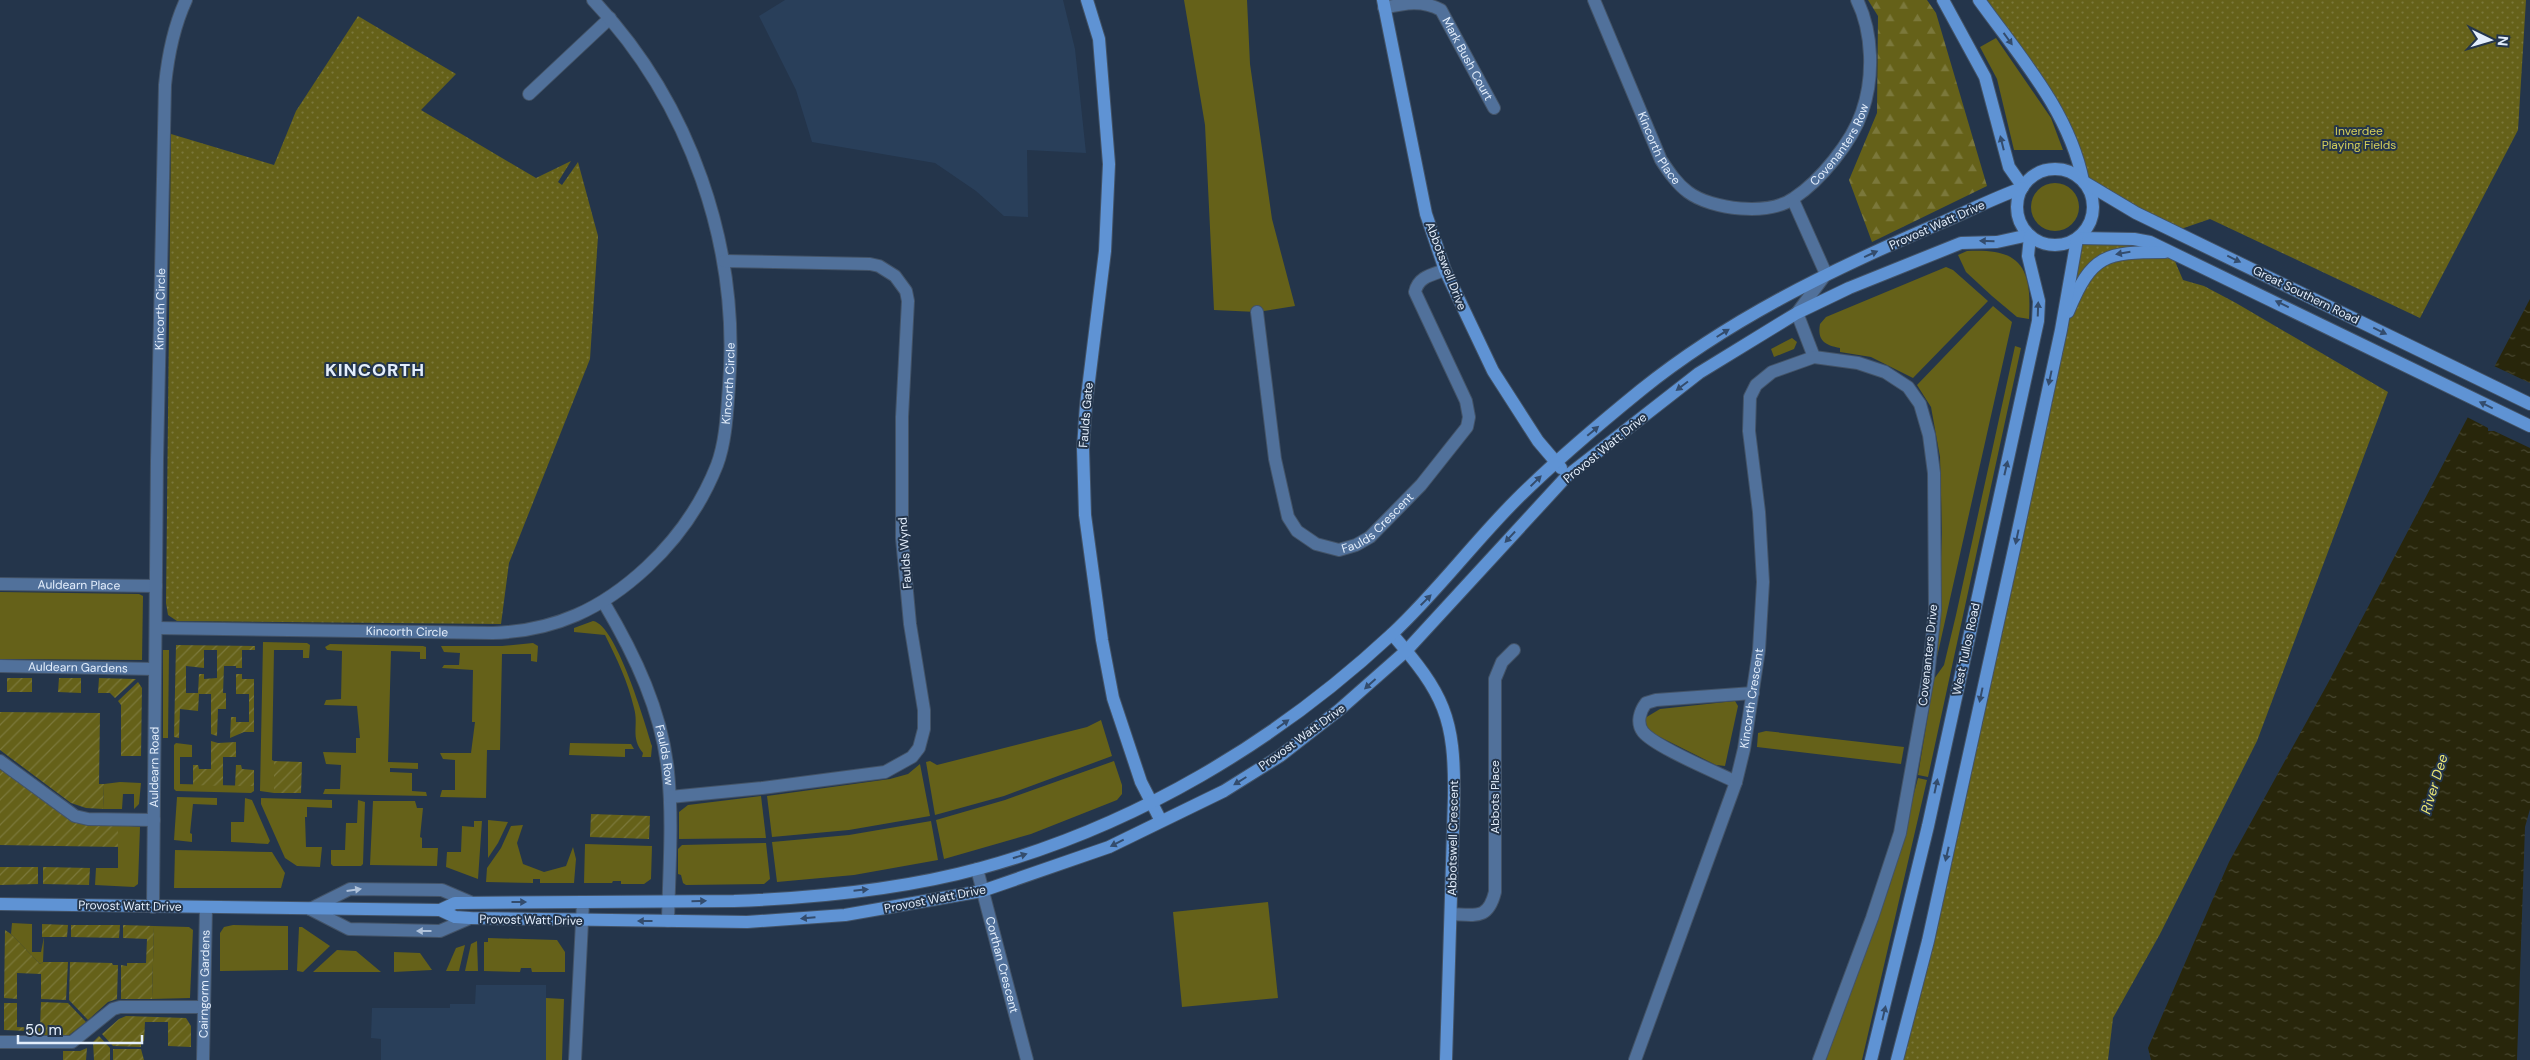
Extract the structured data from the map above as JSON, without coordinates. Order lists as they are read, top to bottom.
{
  "streets": {
    "street": [
      "Mark Bush Court",
      "Covenanters Row",
      "Kincorth Place",
      "Provost Watt Drive",
      "Abbotswell Drive",
      "Great Southern Road",
      "Kincorth Circle",
      "Faulds Gate",
      "Faulds Crescent",
      "Faulds Wynd",
      "Auldearn Place",
      "West Tullos Road",
      "Covenanters Drive",
      "Auldearn Gardens",
      "Kincorth Crescent",
      "Faulds Row",
      "Auldearn Road",
      "Abbots Place",
      "Abbotswell Crescent",
      "Corthan Crescent",
      "Cairngorm Gardens"
    ]
  },
  "crossings": [
    ["Mark Bush Court", "Abbotswell Drive"],
    ["Covenanters Row", "Kincorth Place"],
    ["Provost Watt Drive", "Abbotswell Drive"],
    ["Provost Watt Drive", "Great Southern Road"],
    ["Provost Watt Drive", "Faulds Gate"],
    ["Provost Watt Drive", "West Tullos Road"],
    ["Provost Watt Drive", "Faulds Row"],
    ["Provost Watt Drive", "Auldearn Road"],
    ["Provost Watt Drive", "Abbotswell Crescent"],
    ["Provost Watt Drive", "Corthan Crescent"],
    ["Provost Watt Drive", "Cairngorm Gardens"],
    ["Abbotswell Drive", "Faulds Crescent"],
    ["Great Southern Road", "West Tullos Road"],
    ["Kincorth Circle", "Faulds Wynd"],
    ["Kincorth Circle", "Auldearn Place"],
    ["Kincorth Circle", "Faulds Row"],
    ["Kincorth Circle", "Auldearn Road"],
    ["Faulds Wynd", "Faulds Row"],
    ["Covenanters Drive", "Kincorth Crescent"],
    ["Auldearn Gardens", "Auldearn Road"],
    ["Abbots Place", "Abbotswell Crescent"]
  ],
  "districts": ["KINCORTH"],
  "water": ["River Dee"],
  "parks": ["Inverdee Playing Fields"],
  "scale_bar": "50 m",
  "north": "right"
}
